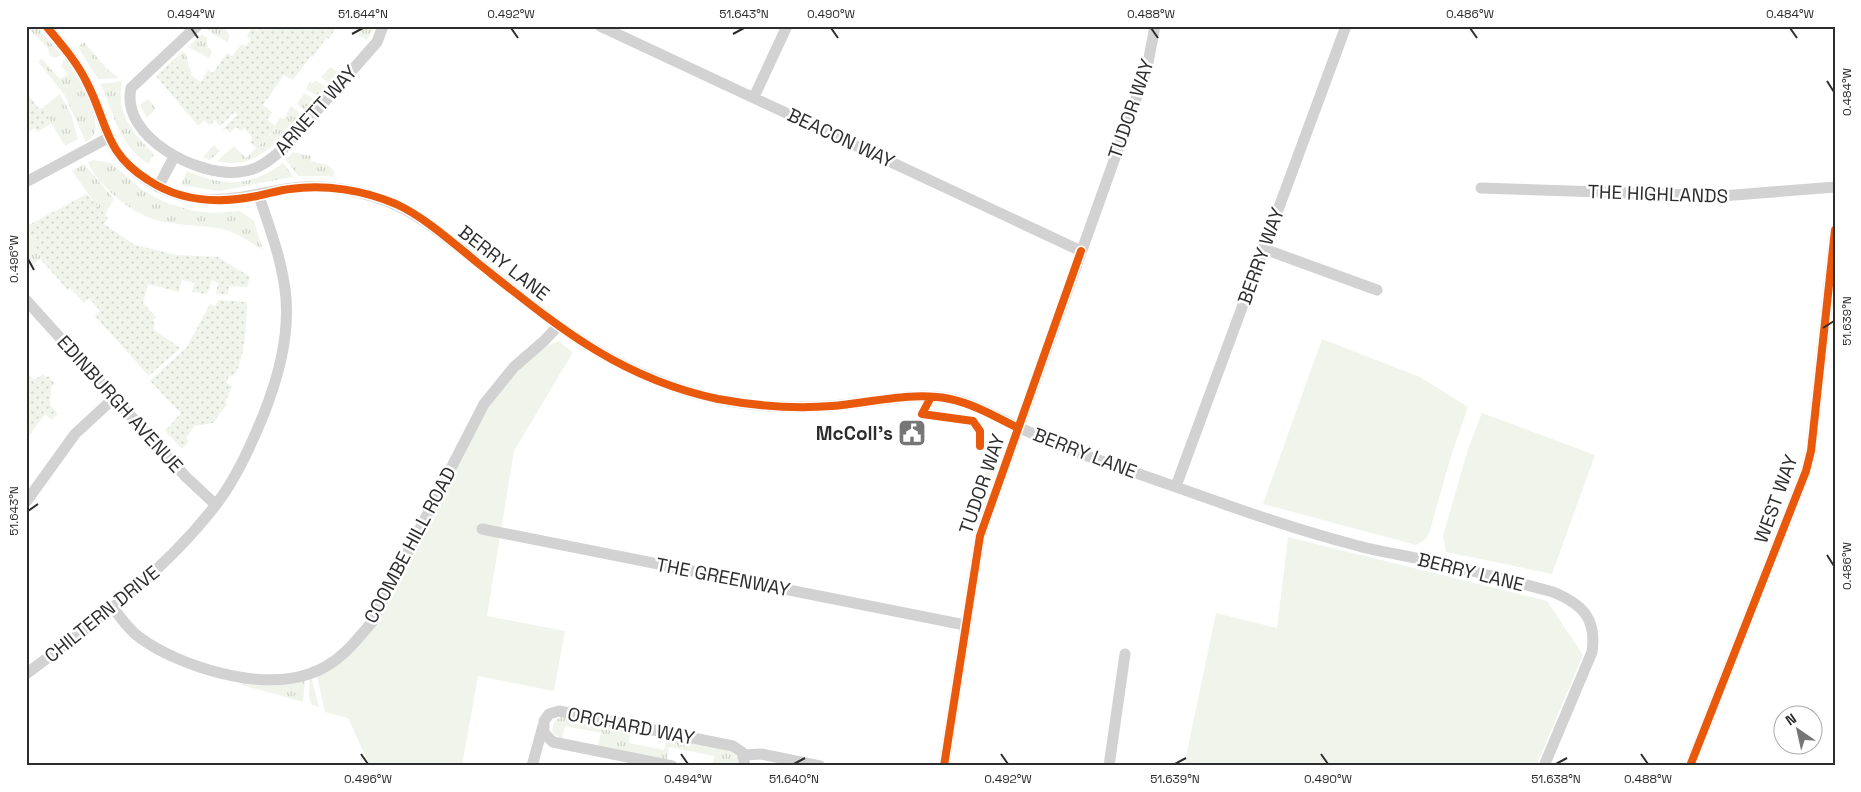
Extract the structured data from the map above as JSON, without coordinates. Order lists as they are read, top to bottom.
{
  "streets": {
    "street": [
      "TUDOR WAY",
      "ARNETT WAY",
      "BEACON WAY",
      "THE HIGHLANDS",
      "BERRY WAY",
      "BERRY LANE",
      "EDINBURGH AVENUE",
      "WEST WAY",
      "COOMBE HILL ROAD",
      "THE GREENWAY",
      "CHILTERN DRIVE",
      "ORCHARD WAY"
    ]
  },
  "crossings": [
    ["TUDOR WAY", "BEACON WAY"],
    ["TUDOR WAY", "BERRY LANE"],
    ["TUDOR WAY", "THE GREENWAY"],
    ["BERRY WAY", "BERRY LANE"],
    ["BERRY LANE", "COOMBE HILL ROAD"],
    ["BERRY LANE", "CHILTERN DRIVE"],
    ["EDINBURGH AVENUE", "CHILTERN DRIVE"],
    ["COOMBE HILL ROAD", "CHILTERN DRIVE"]
  ],
  "places": {
    "public building": ["McColl's"]
  },
  "north": "top left",
  "coordinates": [
    "0.494°W",
    "51.644°N",
    "0.492°W",
    "51.643°N",
    "0.490°W",
    "0.488°W",
    "0.486°W",
    "0.484°W",
    "0.496°W",
    "51.639°N",
    "51.640°N",
    "51.638°N"
  ]
}
